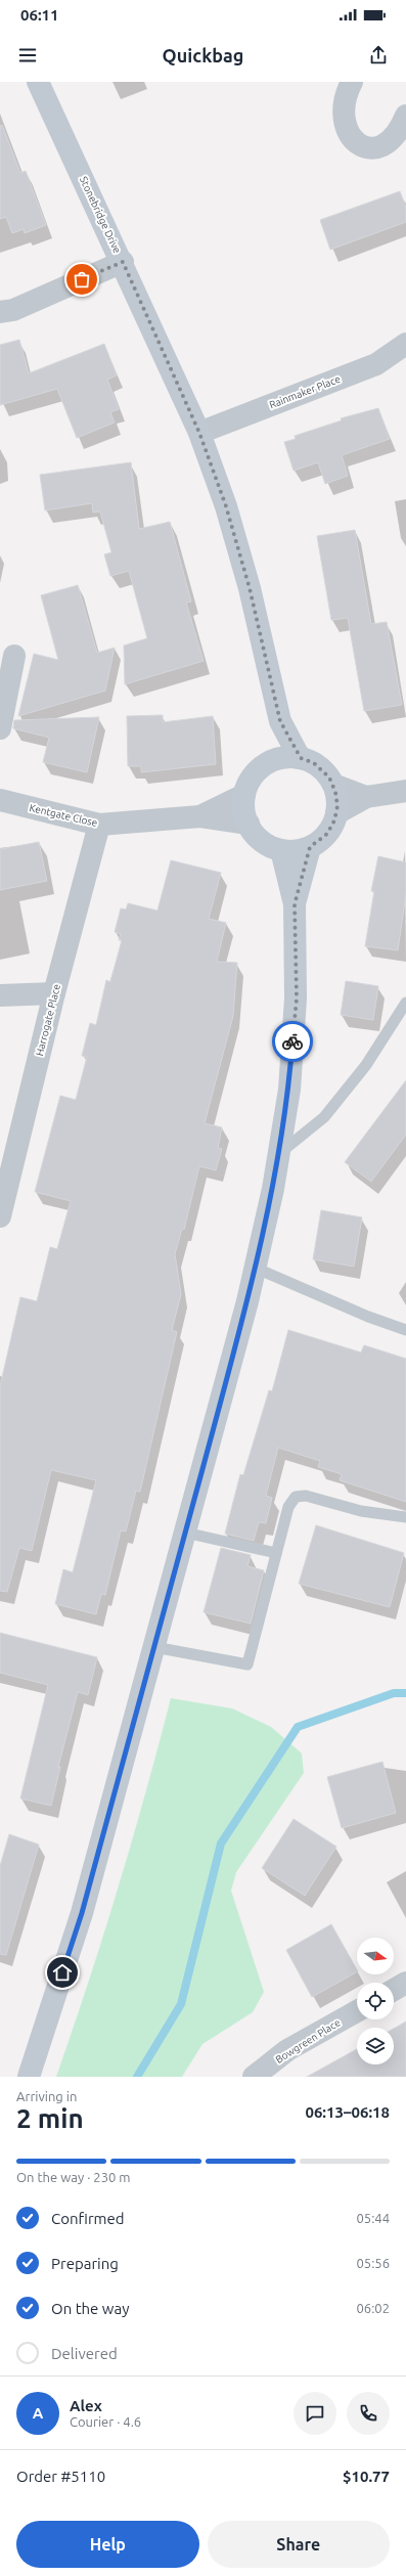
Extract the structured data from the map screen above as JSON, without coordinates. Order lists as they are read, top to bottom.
{
  "streets": {
    "street": [
      "Stonebridge Drive",
      "Rainmaker Place",
      "Kentgate Close",
      "Harrogate Place",
      "Bowgreen Place"
    ]
  },
  "crossings": [
    ["Stonebridge Drive", "Rainmaker Place"],
    ["Stonebridge Drive", "Kentgate Close"],
    ["Kentgate Close", "Harrogate Place"]
  ],
  "north": "right",
  "page": {
    "status": "06:11",
    "header": "Quickbag",
    "heading": ["2 min", "Arriving in", "06:13–06:18"],
    "panel": [
      "Alex",
      "Courier · 4.6",
      "Order #5110",
      "$10.77"
    ],
    "bar": "On the way · 230 m",
    "list": [
      ["Confirmed", "05:44"],
      ["Preparing", "05:56"],
      ["On the way", "06:02"],
      "Delivered"
    ],
    "round": "A",
    "buttons": ["Help", "Share"]
  }
}
